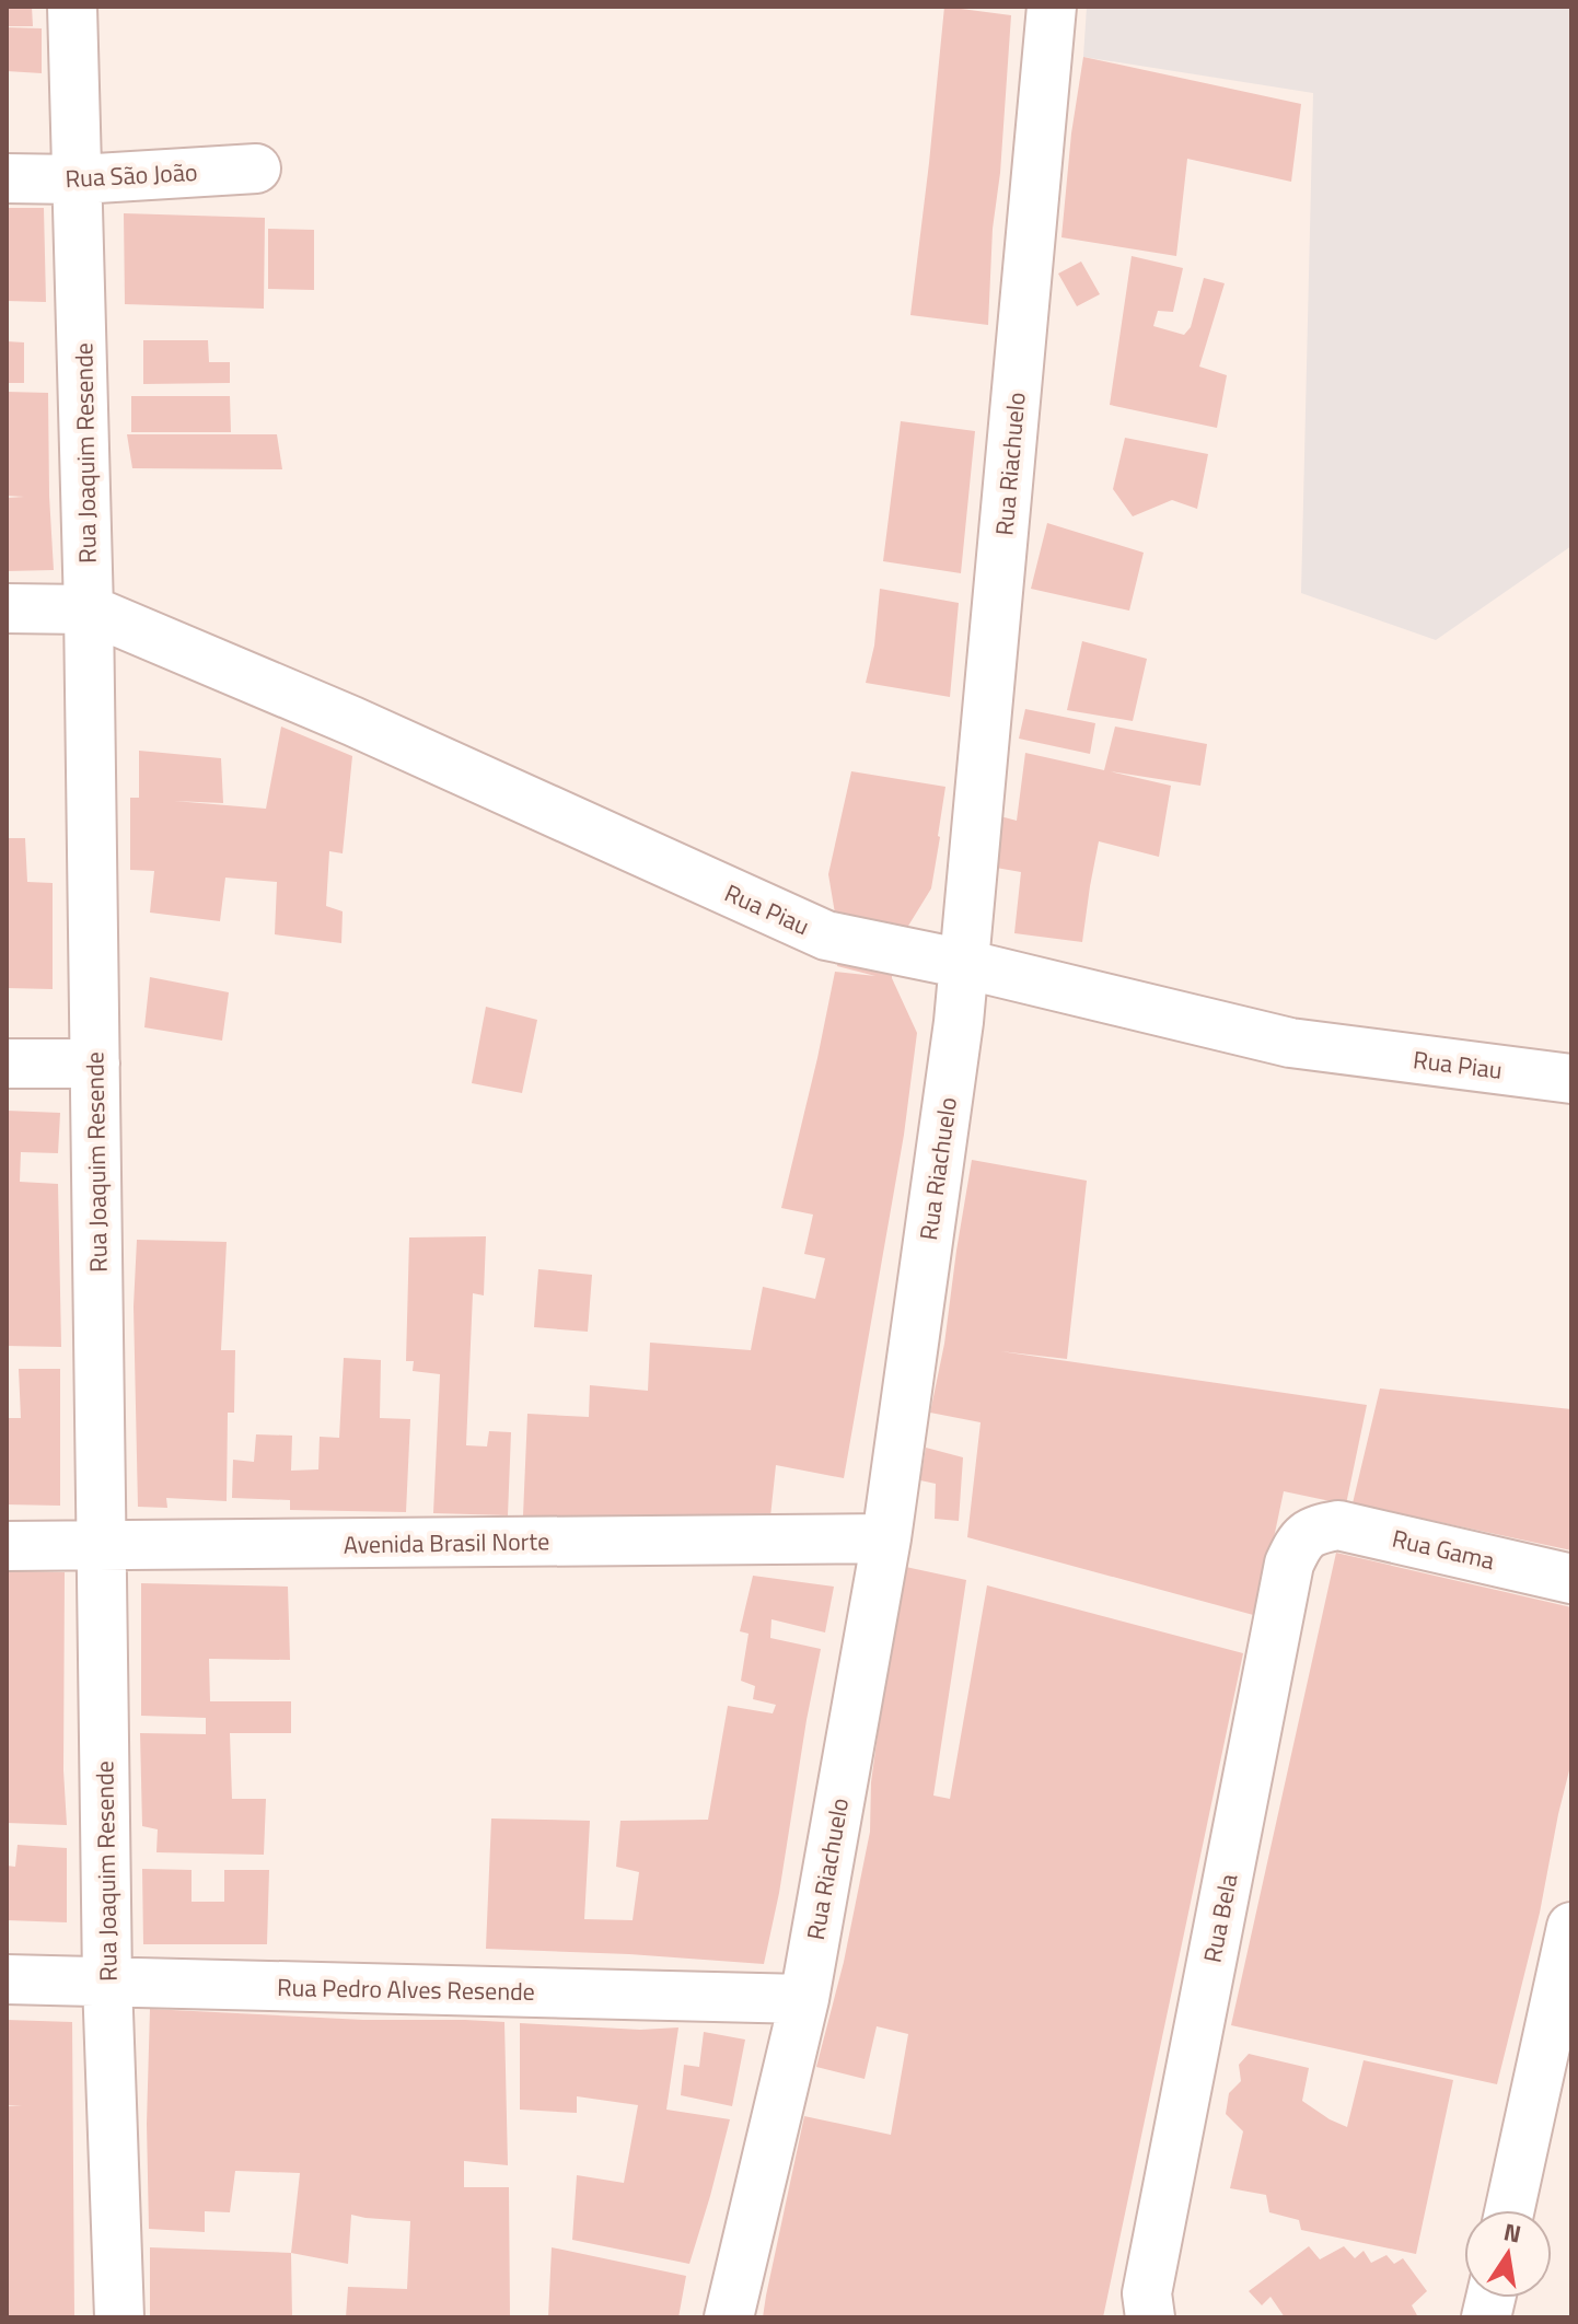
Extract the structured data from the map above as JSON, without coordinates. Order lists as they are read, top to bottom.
{
  "streets": {
    "street": [
      "Rua São João",
      "Rua Joaquim Resende",
      "Rua Riachuelo",
      "Rua Piau",
      "Avenida Brasil Norte",
      "Rua Gama",
      "Rua Bela",
      "Rua Pedro Alves Resende"
    ]
  },
  "crossings": [
    ["Rua São João", "Rua Joaquim Resende"],
    ["Rua Joaquim Resende", "Rua Piau"],
    ["Rua Joaquim Resende", "Avenida Brasil Norte"],
    ["Rua Joaquim Resende", "Rua Pedro Alves Resende"],
    ["Rua Riachuelo", "Rua Piau"],
    ["Rua Riachuelo", "Avenida Brasil Norte"],
    ["Rua Riachuelo", "Rua Pedro Alves Resende"],
    ["Rua Gama", "Rua Bela"]
  ],
  "north": "top"
}
